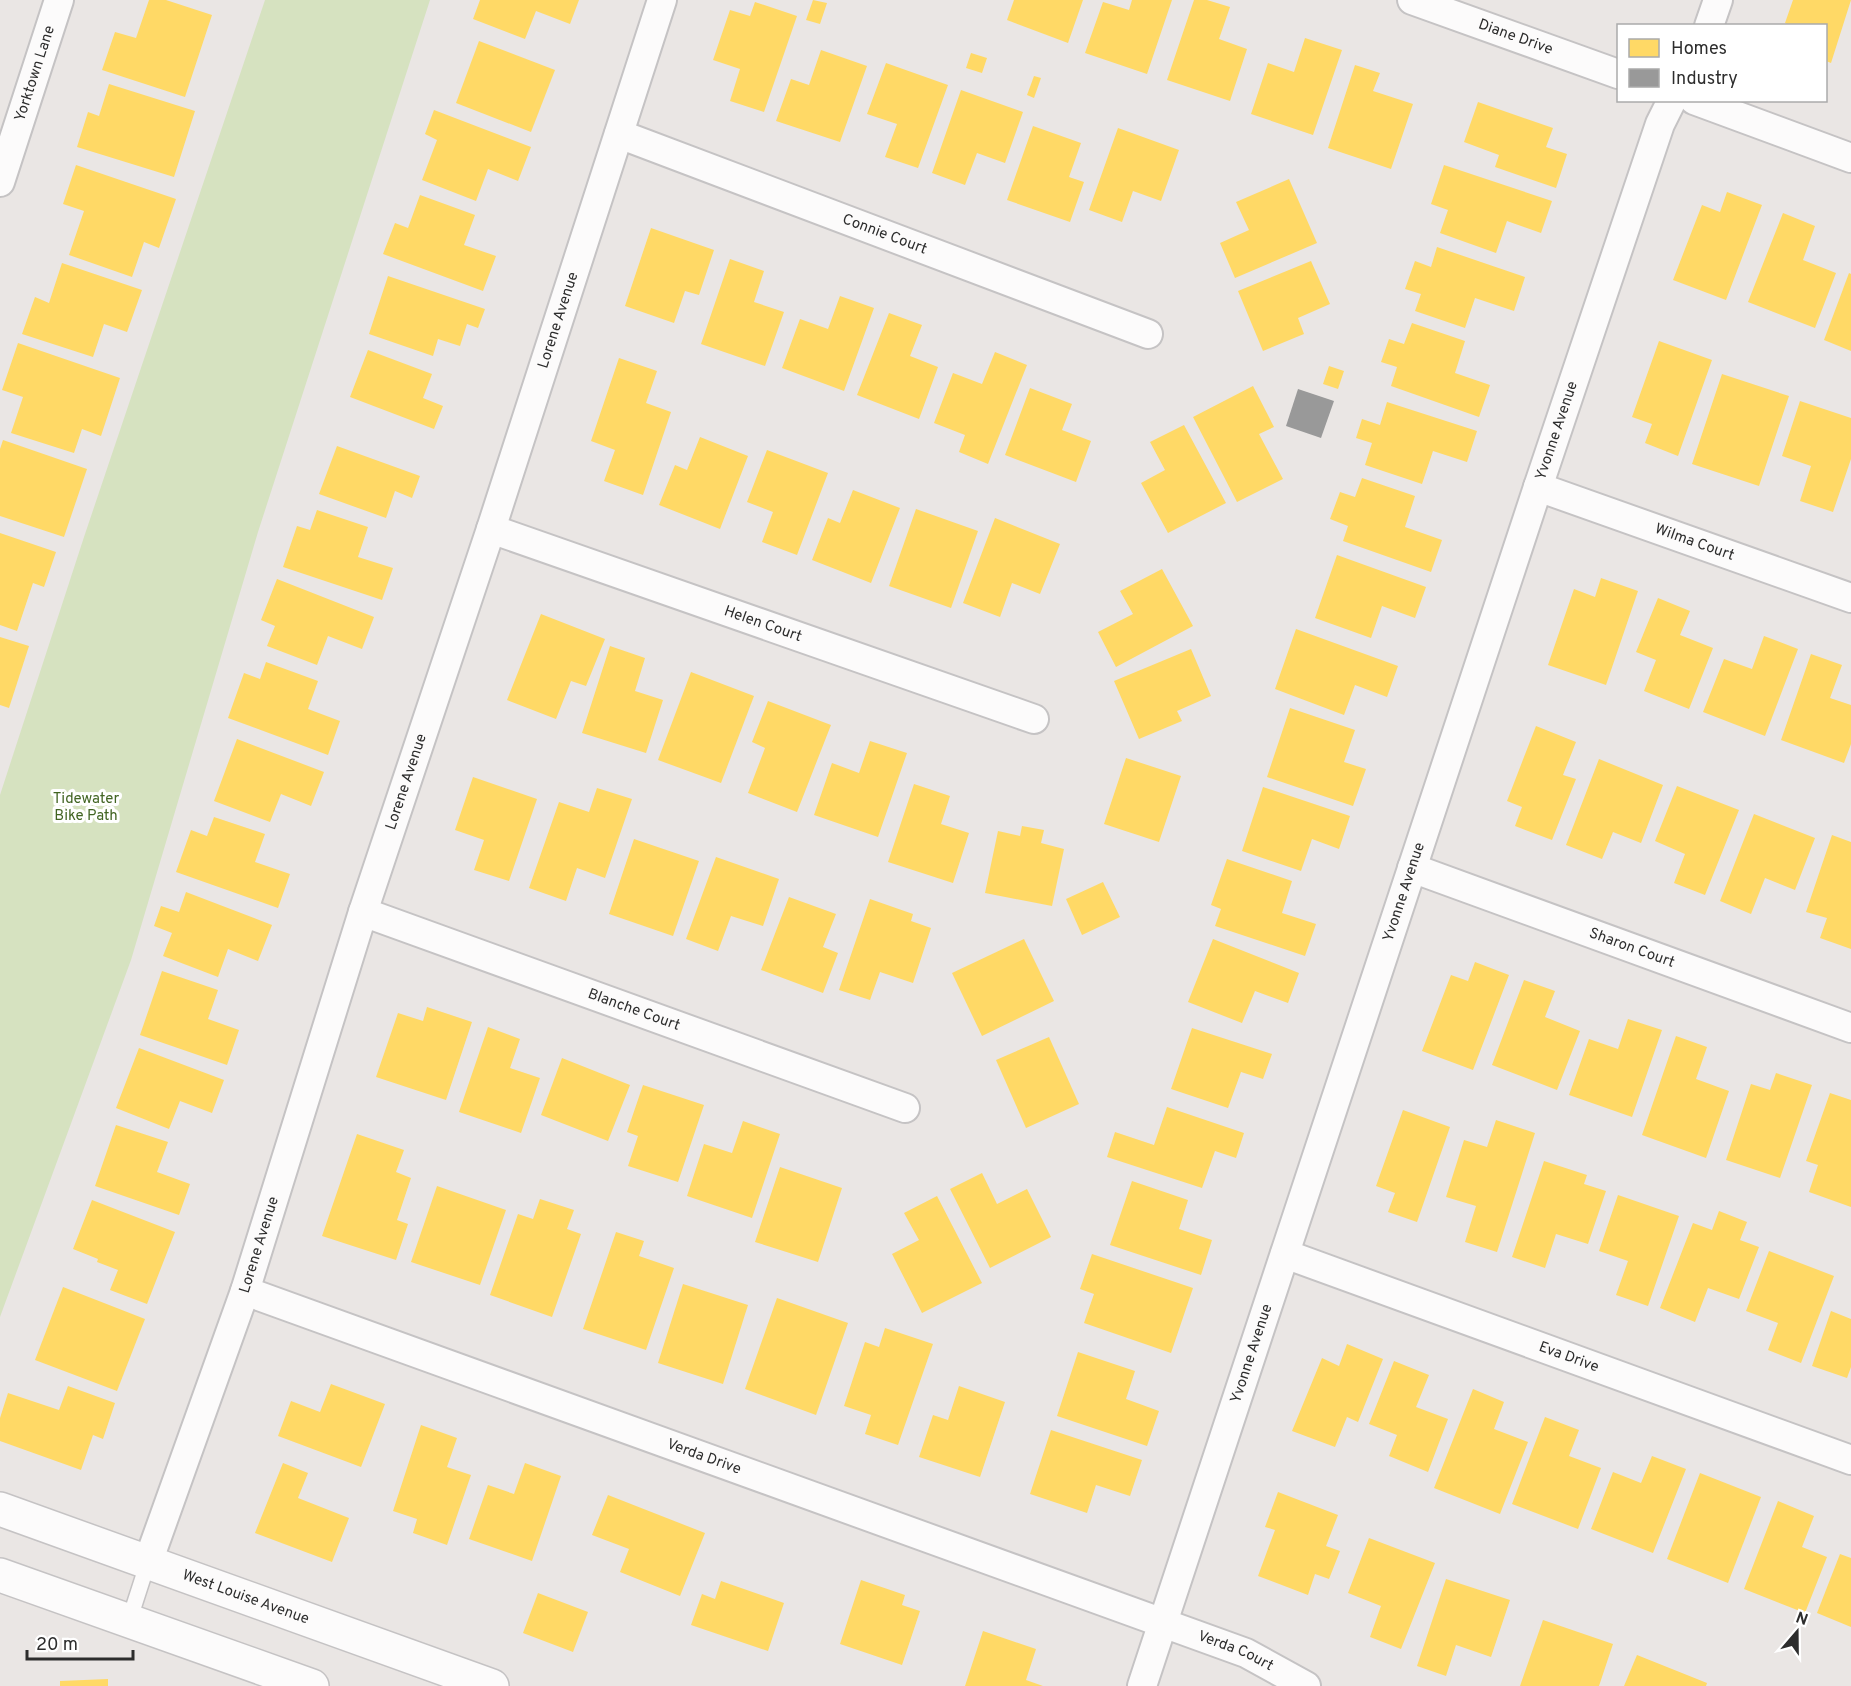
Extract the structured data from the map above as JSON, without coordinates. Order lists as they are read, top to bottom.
{
  "streets": {
    "main road": ["West Louise Avenue"],
    "street": [
      "Diane Drive",
      "Yorktown Lane",
      "Connie Court",
      "Lorene Avenue",
      "Yvonne Avenue",
      "Wilma Court",
      "Helen Court",
      "Sharon Court",
      "Blanche Court",
      "Eva Drive",
      "Verda Drive",
      "Verda Court"
    ]
  },
  "crossings": [
    ["Connie Court", "Lorene Avenue"],
    ["Lorene Avenue", "Helen Court"],
    ["Lorene Avenue", "Blanche Court"],
    ["Lorene Avenue", "Verda Drive"],
    ["Lorene Avenue", "West Louise Avenue"],
    ["Yvonne Avenue", "Wilma Court"],
    ["Yvonne Avenue", "Sharon Court"],
    ["Yvonne Avenue", "Eva Drive"],
    ["Yvonne Avenue", "Verda Drive"],
    ["Yvonne Avenue", "Verda Court"],
    ["Verda Drive", "Verda Court"]
  ],
  "parks": ["Tidewater Bike Path"],
  "legend": ["Homes", "Industry"],
  "scale_bar": "20 m",
  "north": "top"
}
